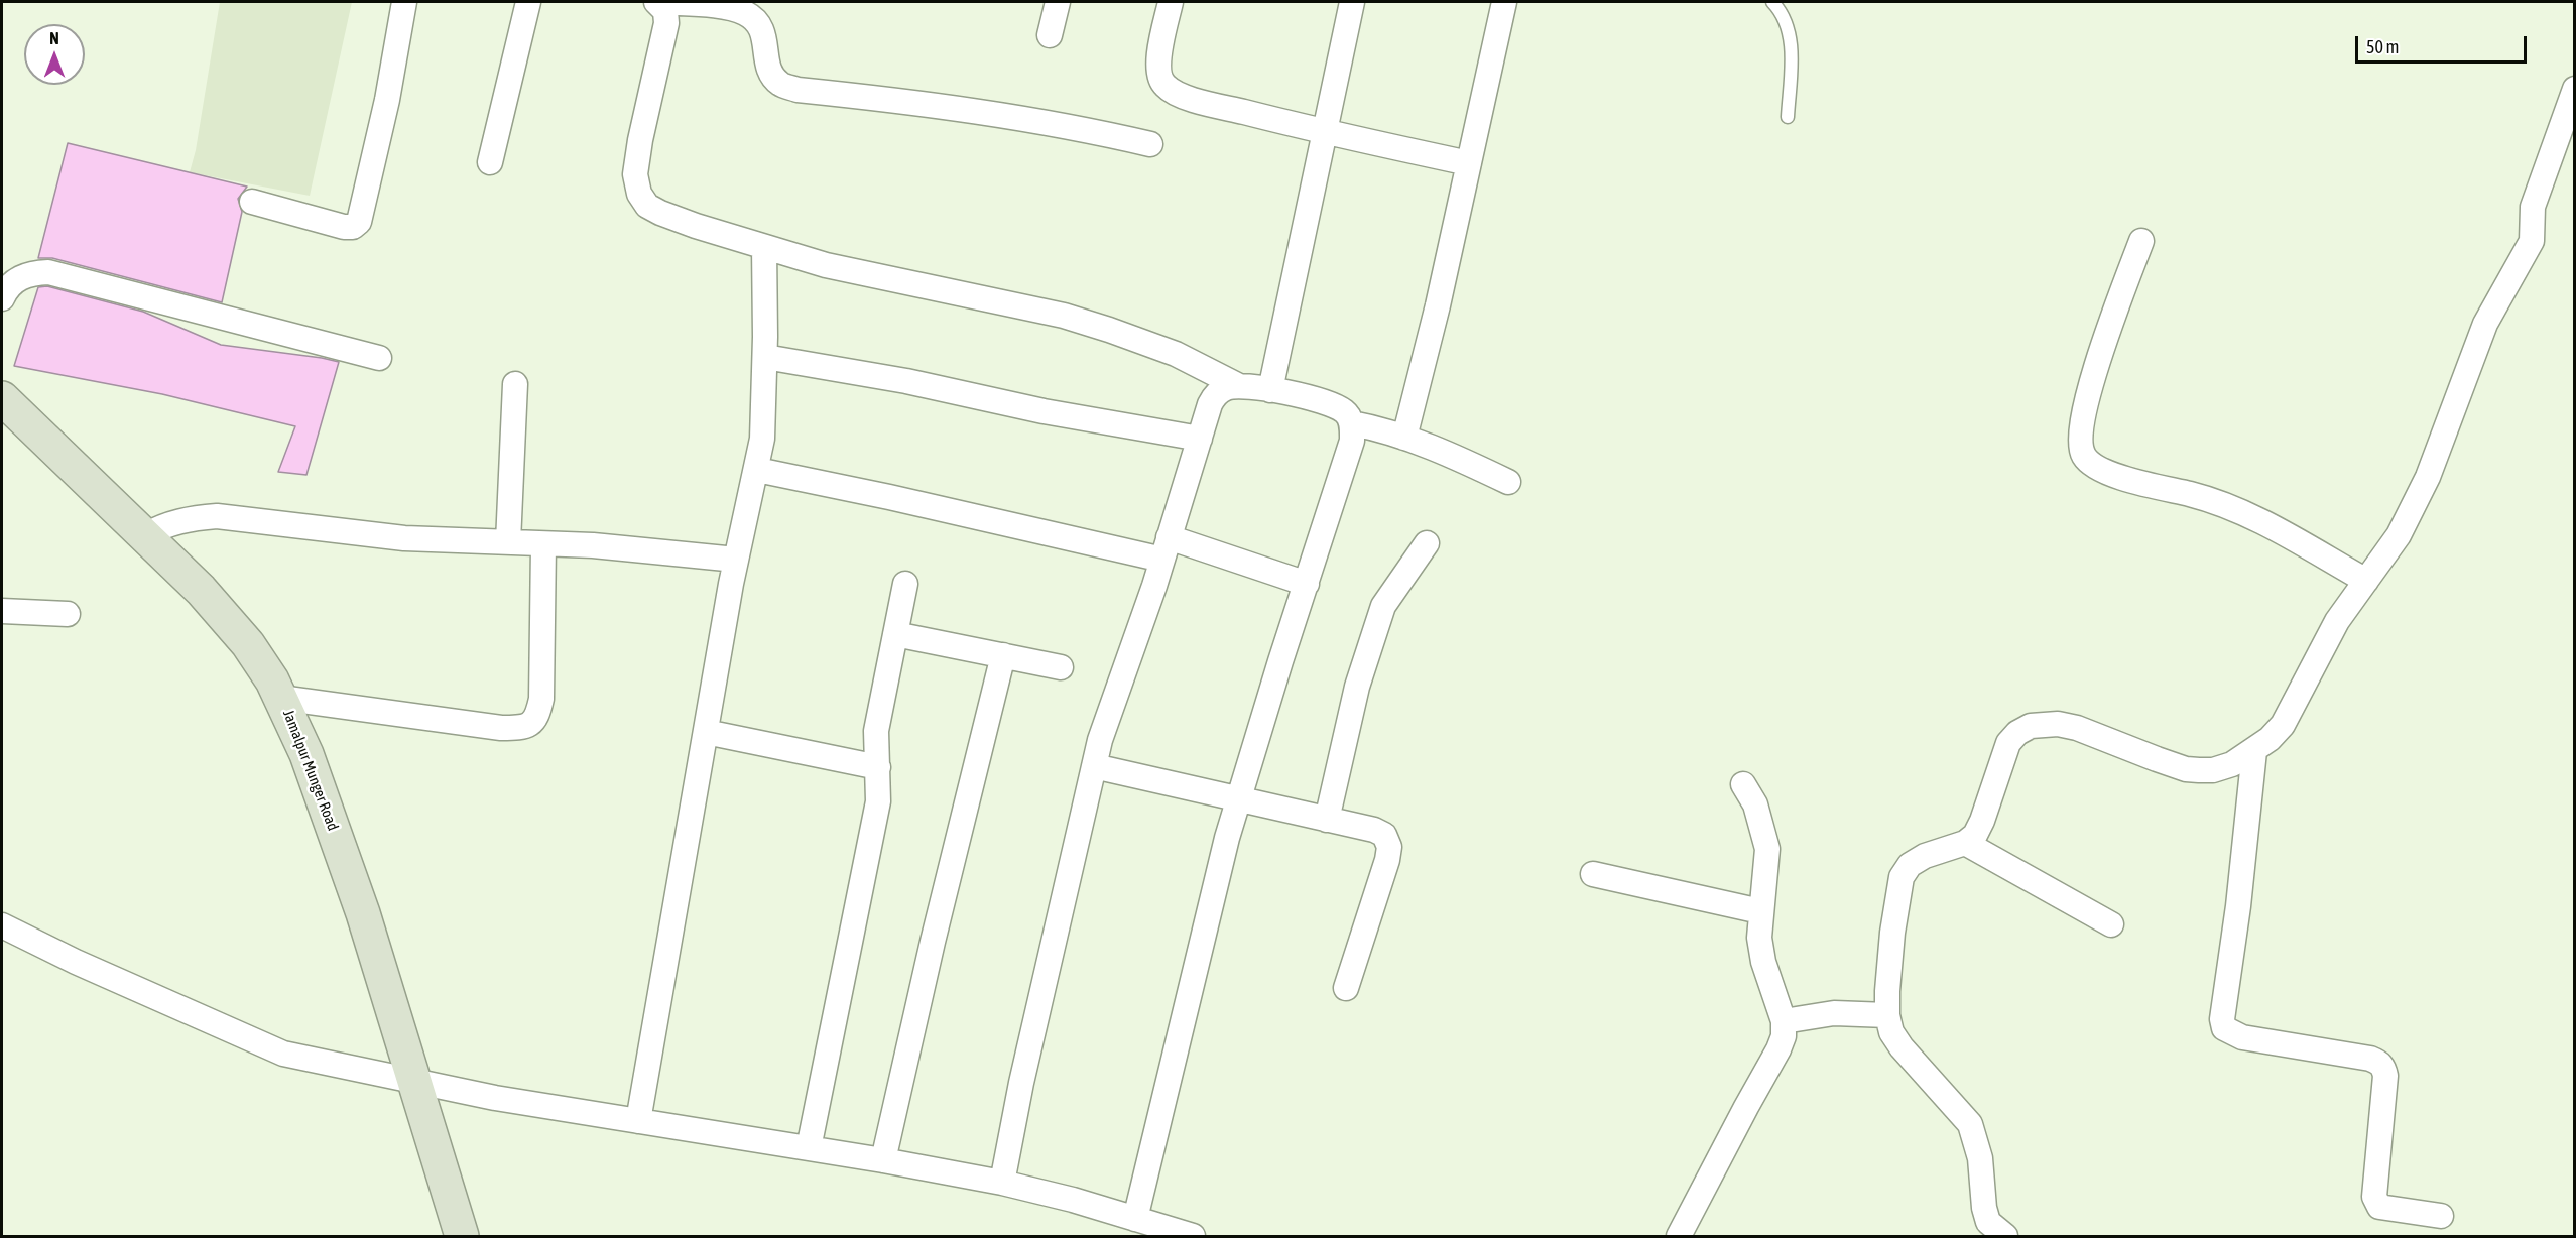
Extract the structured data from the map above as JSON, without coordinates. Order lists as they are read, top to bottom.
{
  "streets": {
    "street": ["Jamalpur Munger Road"]
  },
  "scale_bar": "50 m",
  "north": "top"
}
